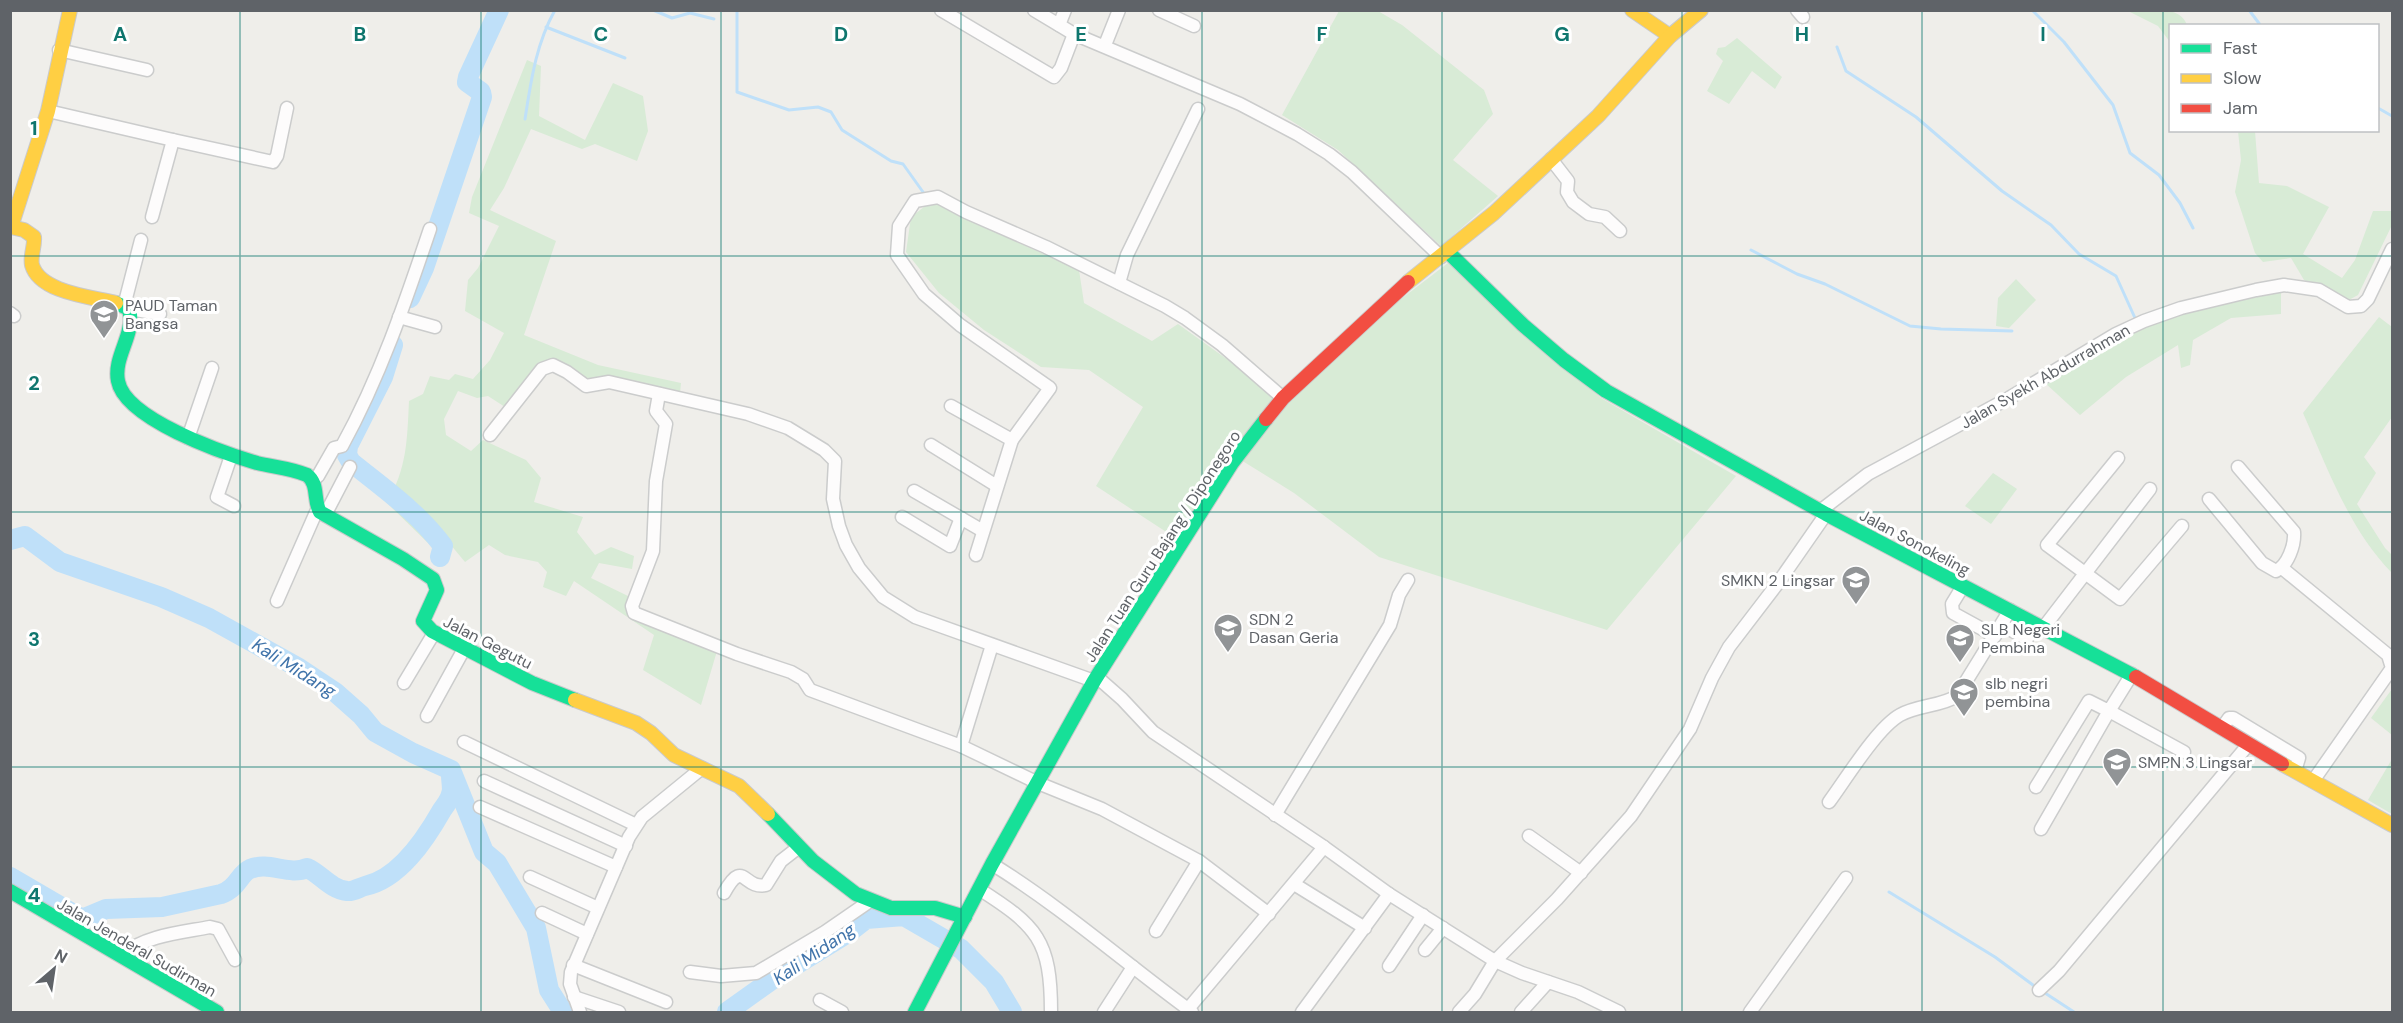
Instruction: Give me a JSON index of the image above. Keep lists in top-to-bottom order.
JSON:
{
  "streets": {
    "main road": [
      "Jalan Sonokeling",
      "Jalan Tuan Guru Bajang / Diponegoro",
      "Jalan Gegutu",
      "Jalan Jenderal Sudirman"
    ],
    "street": ["Jalan Syekh Abdurrahman"]
  },
  "crossings": [
    ["Jalan Syekh Abdurrahman", "Jalan Sonokeling"],
    ["Jalan Sonokeling", "Jalan Tuan Guru Bajang / Diponegoro"],
    ["Jalan Tuan Guru Bajang / Diponegoro", "Jalan Gegutu"]
  ],
  "water": ["Kali Midang"],
  "places": {
    "school or university": [
      "PAUD Taman Bangsa",
      "SMKN 2 Lingsar",
      "SDN 2 Dasan Geria",
      "SLB Negeri Pembina",
      "slb negri pembina",
      "SMPN 3 Lingsar"
    ]
  },
  "legend": ["Fast", "Slow", "Jam"],
  "north": "top right",
  "grid": {
    "columns": [
      "A",
      "B",
      "C",
      "D",
      "E",
      "F",
      "G",
      "H",
      "I"
    ],
    "rows": [
      "1",
      "2",
      "3",
      "4"
    ]
  }
}
